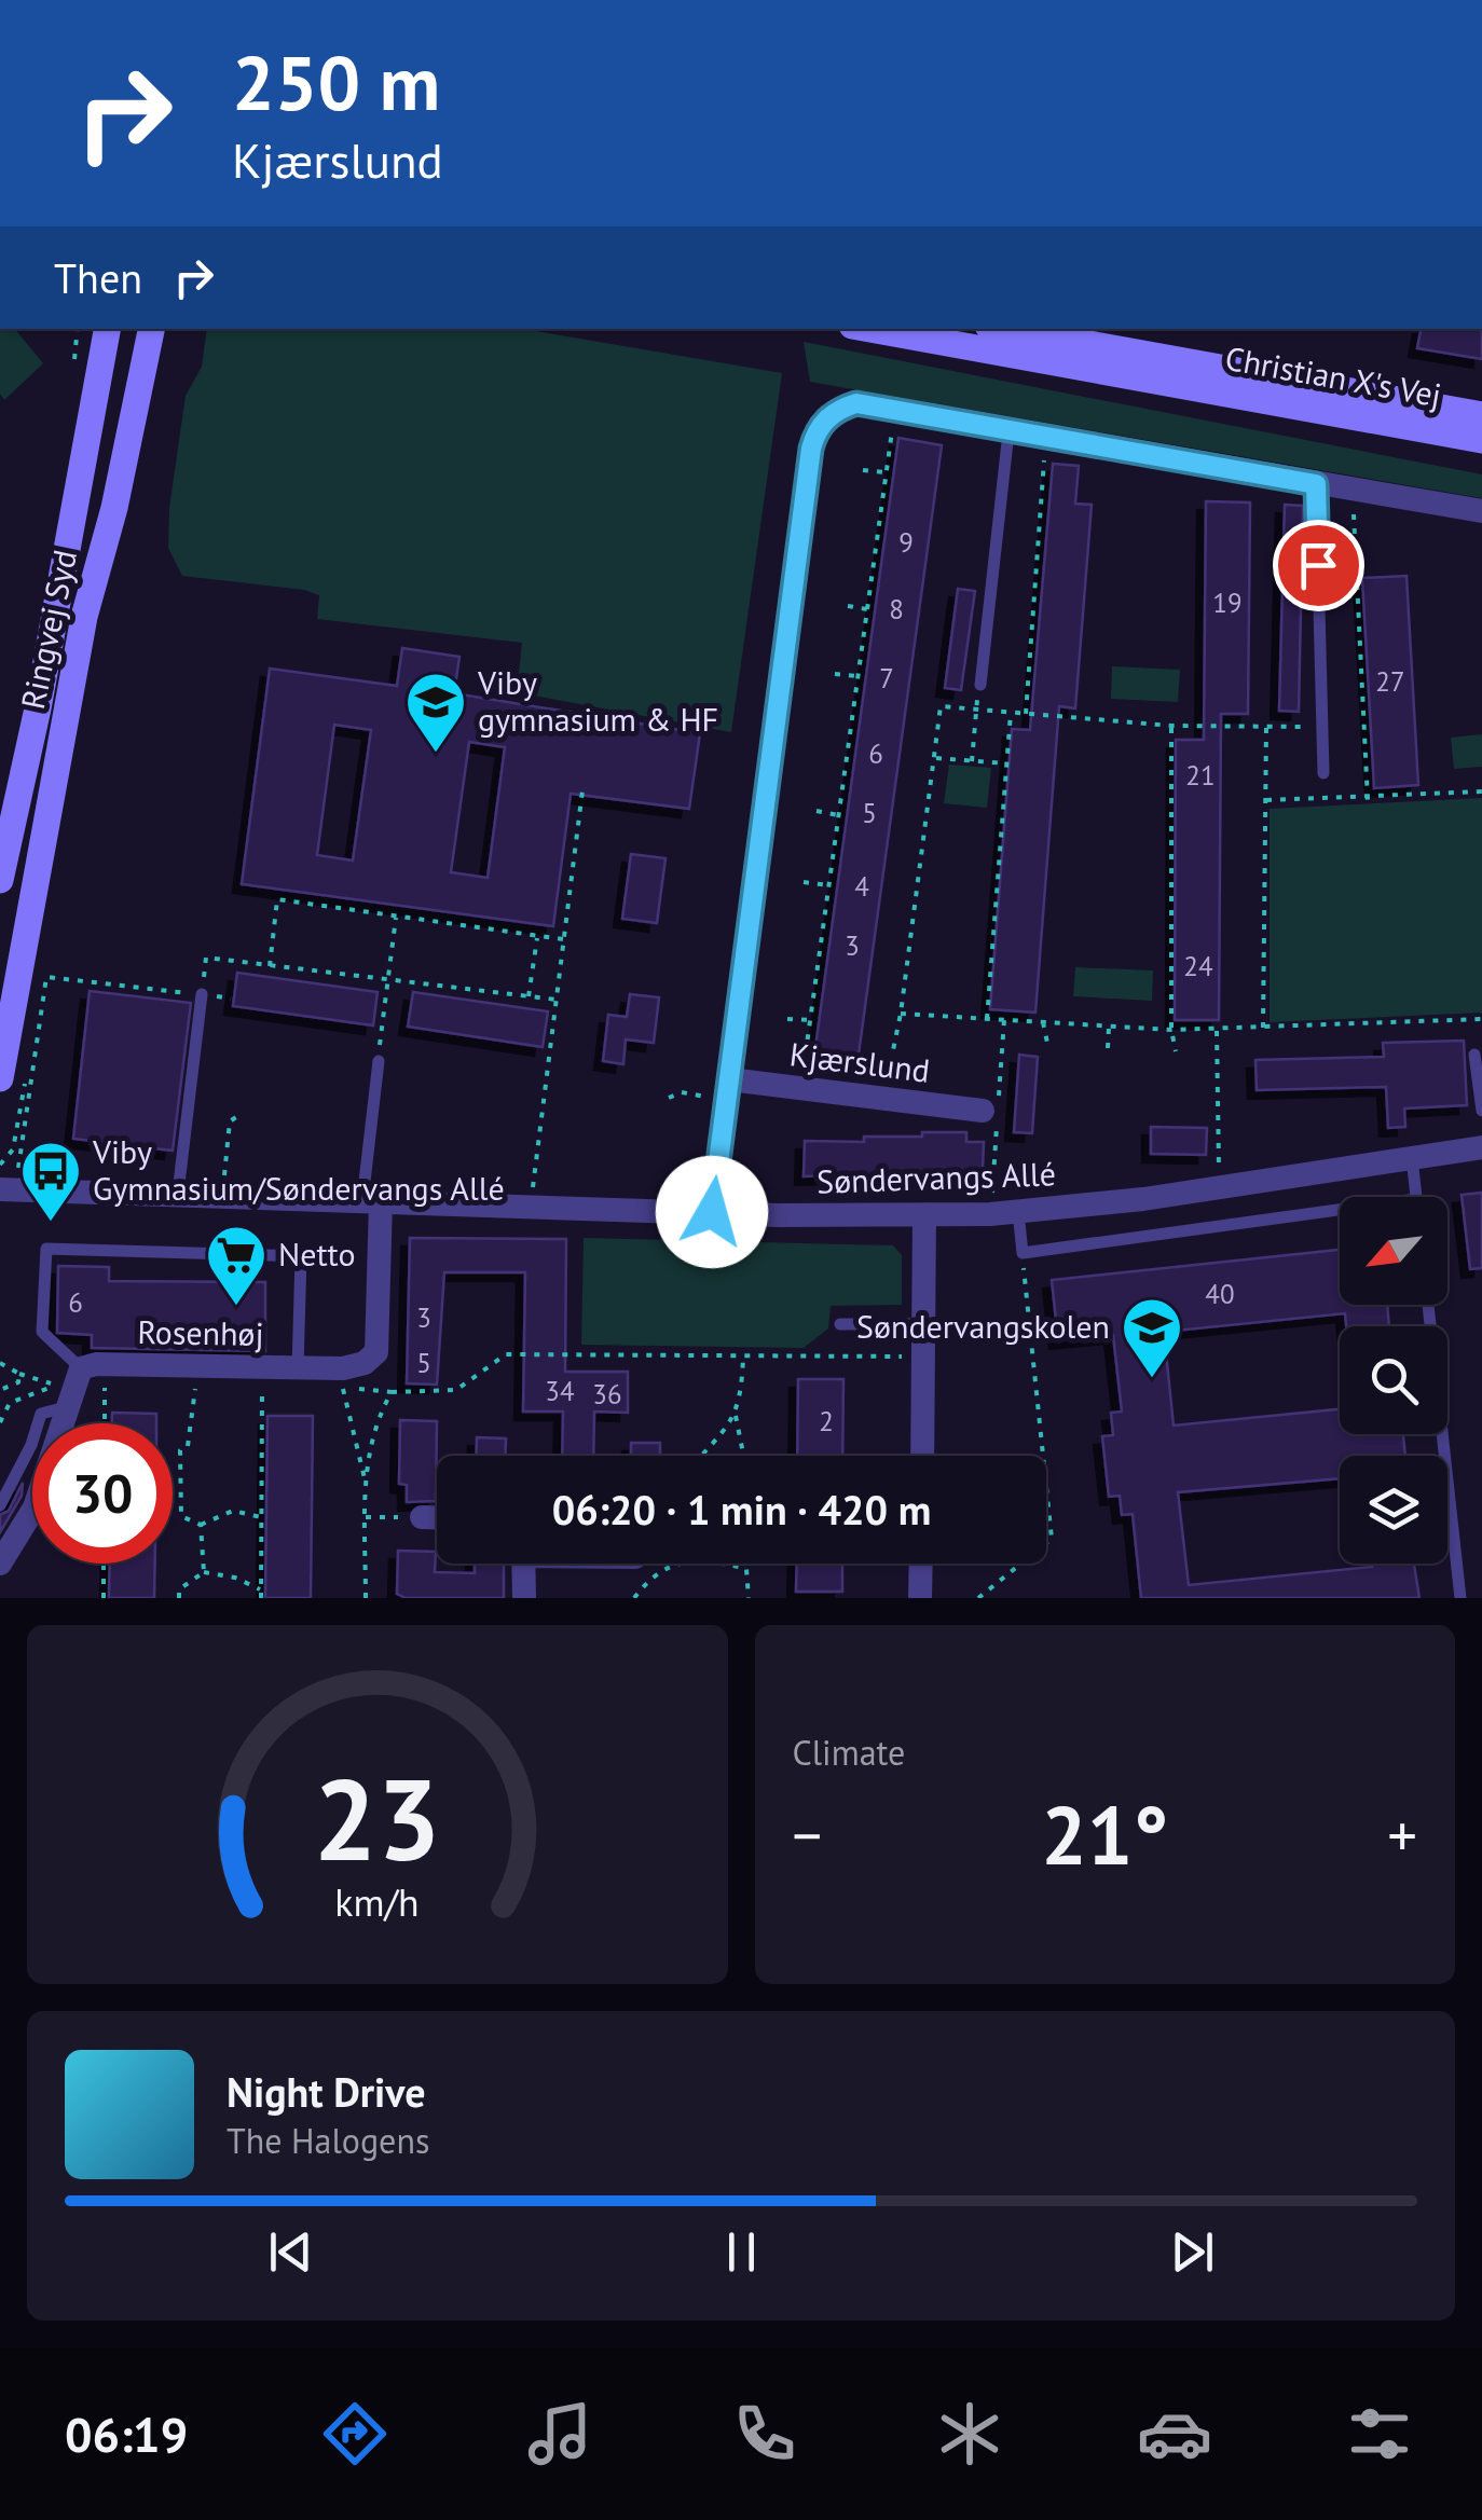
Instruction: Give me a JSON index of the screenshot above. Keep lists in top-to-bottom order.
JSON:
{
  "streets": {
    "main road": ["Christian X's Vej", "Ringvej Syd"],
    "street": ["Kjærslund", "Søndervangs Allé", "Rosenhøj"]
  },
  "crossings": [
    ["Søndervangs Allé", "Rosenhøj"]
  ],
  "places": {
    "school or university": ["Viby gymnasium & HF", "Søndervangskolen"],
    "bus stop": ["Viby Gymnasium/Søndervangs Allé"],
    "supermarket": ["Netto"]
  },
  "house_numbers": [
    "9",
    "19",
    "8",
    "7",
    "27",
    "6",
    "21",
    "5",
    "4",
    "3",
    "24",
    "40",
    "6",
    "3",
    "5",
    "34",
    "36",
    "2"
  ],
  "north": "bottom left",
  "page": {
    "turn": ["250 m", "Kjærslund"],
    "then": "Then",
    "limit": "30",
    "trip": "06:20 · 1 min · 420 m",
    "tile": "Climate",
    "heat": ["−", "21°", "+"],
    "song": ["Night Drive", "The Halogens"],
    "tabs": "06:19",
    "gauge": ["23", "km/h"]
  }
}
